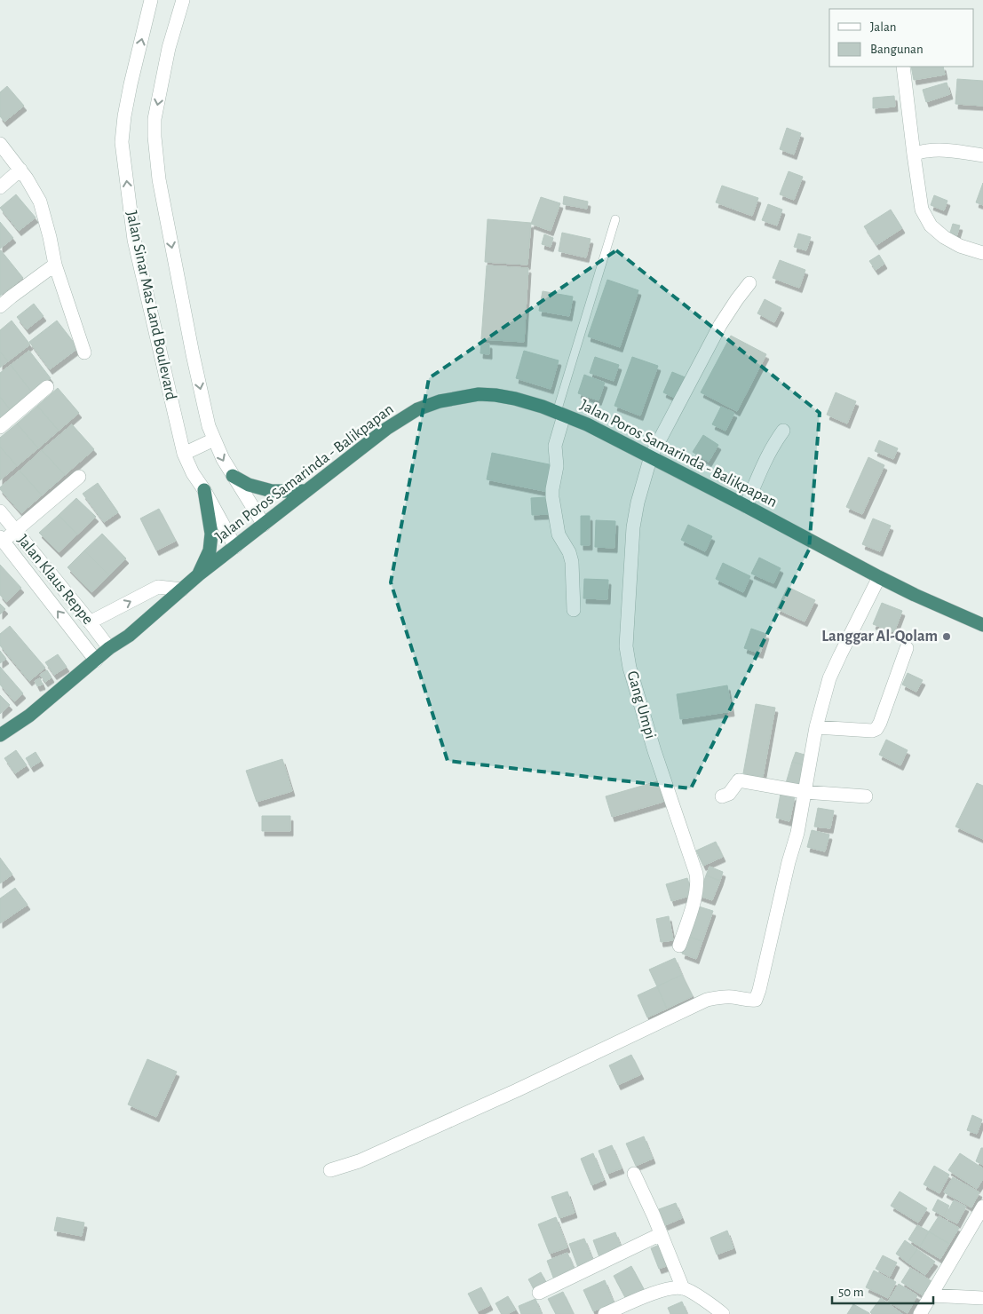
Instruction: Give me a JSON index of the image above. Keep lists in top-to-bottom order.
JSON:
{
  "streets": {
    "highway": ["Jalan Poros Samarinda - Balikpapan"],
    "street": ["Jalan Sinar Mas Land Boulevard", "Jalan Klaus Reppe", "Gang Umpi"]
  },
  "crossings": [
    ["Jalan Sinar Mas Land Boulevard", "Jalan Poros Samarinda - Balikpapan"],
    ["Jalan Poros Samarinda - Balikpapan", "Jalan Klaus Reppe"],
    ["Jalan Poros Samarinda - Balikpapan", "Gang Umpi"]
  ],
  "places": ["Langgar Al-Qolam"],
  "legend": ["Jalan", "Bangunan"],
  "scale_bar": "50 m"
}
